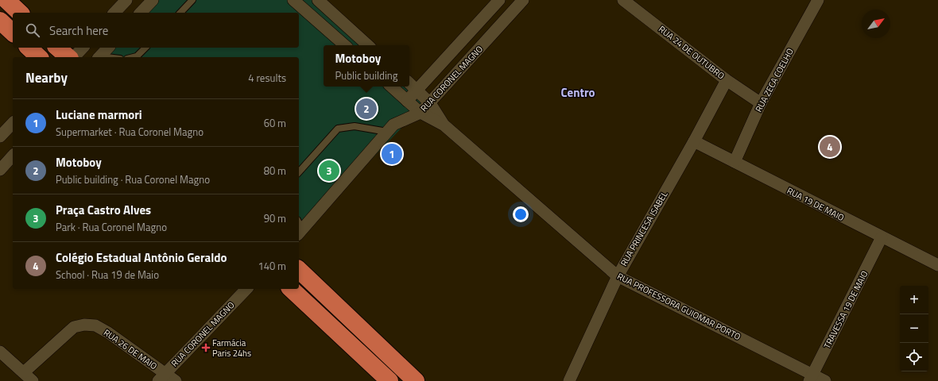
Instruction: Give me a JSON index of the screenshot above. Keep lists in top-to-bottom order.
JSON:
{
  "streets": {
    "street": [
      "RUA 24 DE OUTUBRO",
      "RUA CORONEL MAGNO",
      "RUA ZECA COELHO",
      "RUA 19 DE MAIO",
      "RUA PRINCESA ISABEL",
      "RUA PROFESSORA GUIOMAR PORTO",
      "TRAVESSA 19 DE MAIO",
      "RUA 26 DE MAIO"
    ]
  },
  "crossings": [
    ["RUA 24 DE OUTUBRO", "RUA ZECA COELHO"],
    ["RUA 24 DE OUTUBRO", "RUA PRINCESA ISABEL"],
    ["RUA CORONEL MAGNO", "RUA PROFESSORA GUIOMAR PORTO"],
    ["RUA CORONEL MAGNO", "RUA 26 DE MAIO"],
    ["RUA ZECA COELHO", "RUA 19 DE MAIO"],
    ["RUA 19 DE MAIO", "RUA PRINCESA ISABEL"],
    ["RUA 19 DE MAIO", "TRAVESSA 19 DE MAIO"],
    ["RUA PRINCESA ISABEL", "RUA PROFESSORA GUIOMAR PORTO"],
    ["RUA PROFESSORA GUIOMAR PORTO", "TRAVESSA 19 DE MAIO"]
  ],
  "districts": ["Centro"],
  "places": {
    "health": ["Farmácia Paris 24hs"]
  },
  "north": "top right",
  "page": {
    "search": "Search here",
    "popup": ["Motoboy", "Public building"],
    "heading": ["Nearby", "4 results"],
    "pins": [
      "2",
      "4",
      "1",
      "3"
    ],
    "list": [
      {
        "mark": "1",
        "name": "Luciane marmori",
        "note": "Supermarket · Rua Coronel Magno",
        "value": "60 m"
      },
      {
        "mark": "2",
        "name": "Motoboy",
        "note": "Public building · Rua Coronel Magno",
        "value": "80 m"
      },
      {
        "mark": "3",
        "name": "Praça Castro Alves",
        "note": "Park · Rua Coronel Magno",
        "value": "90 m"
      },
      {
        "mark": "4",
        "name": "Colégio Estadual Antônio Geraldo",
        "note": "School · Rua 19 de Maio",
        "value": "140 m"
      }
    ],
    "map_buttons": ["+", "−"]
  }
}
